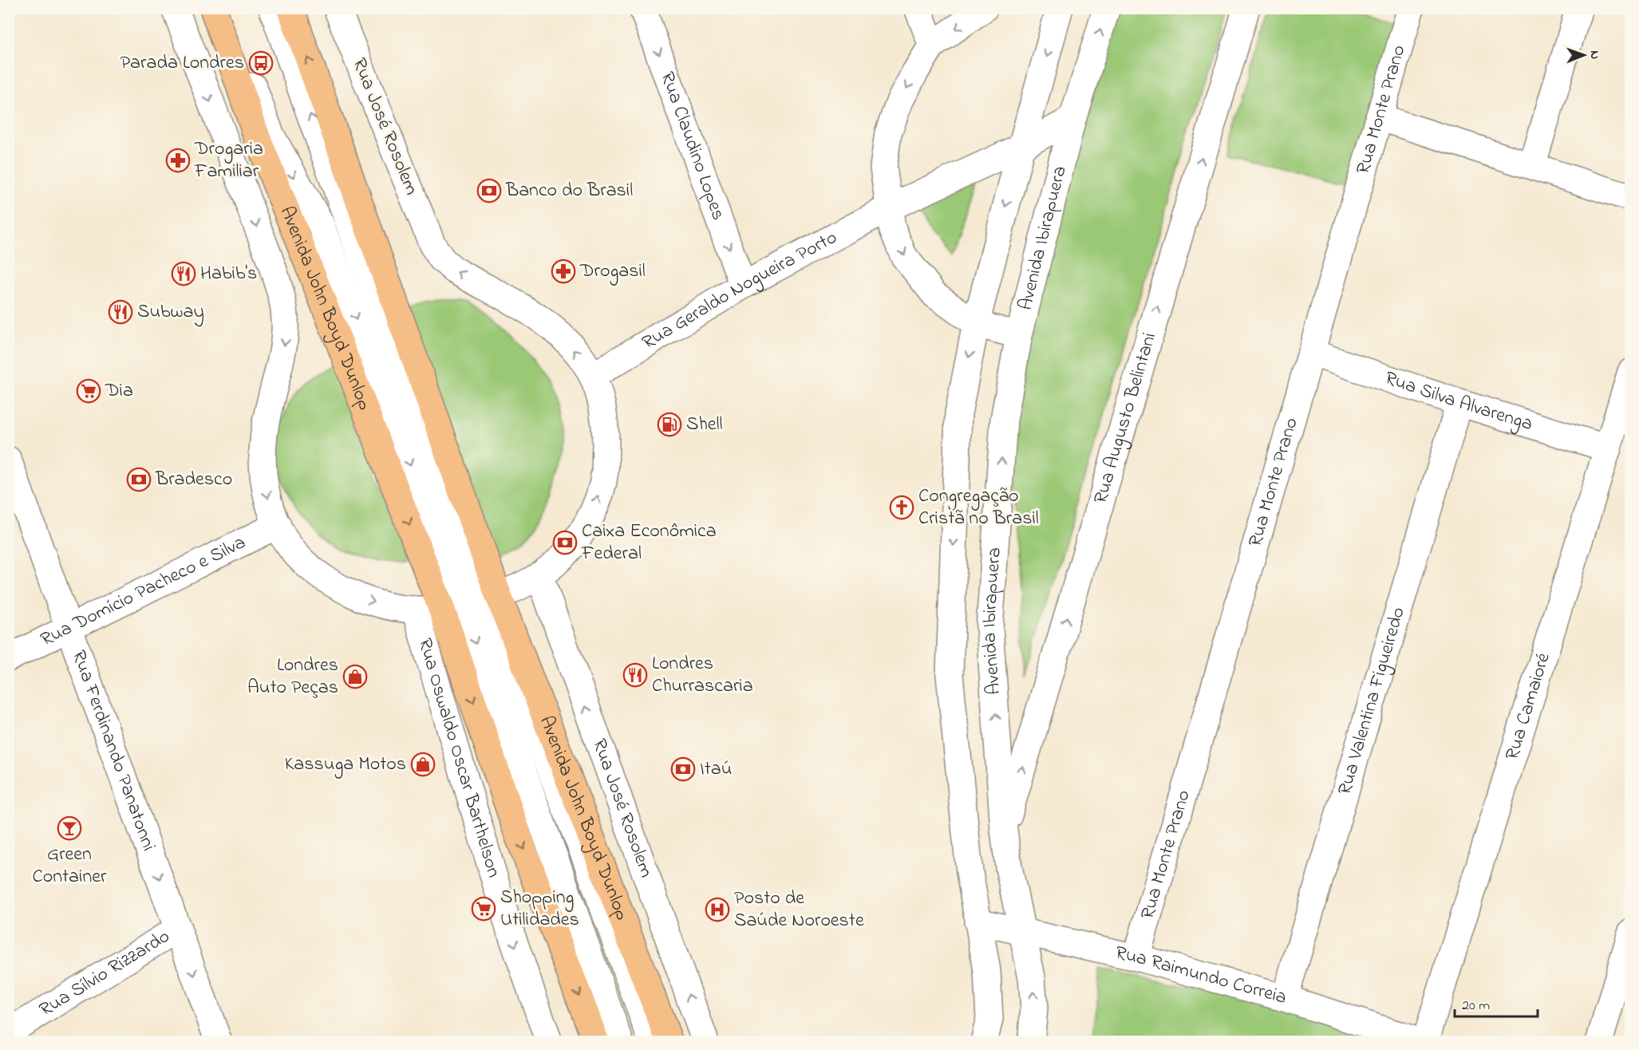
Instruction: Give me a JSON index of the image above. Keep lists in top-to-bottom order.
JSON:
{
  "streets": {
    "main road": ["Avenida John Boyd Dunlop"],
    "street": [
      "Rua Monte Prano",
      "Rua José Rosolem",
      "Rua Claudino Lopes",
      "Avenida Ibirapuera",
      "Rua Geraldo Nogueira Porto",
      "Rua Silva Alvarenga",
      "Rua Augusto Belintani",
      "Rua Domício Pacheco e Silva",
      "Rua Valentina Figueiredo",
      "Rua Camaioré",
      "Rua Ferdinando Panatonni",
      "Rua Oswaldo Oscar Barthelson",
      "Rua Sílvio Rizzardo",
      "Rua Raimundo Correia"
    ]
  },
  "crossings": [
    ["Rua Monte Prano", "Rua Silva Alvarenga"],
    ["Rua Monte Prano", "Rua Raimundo Correia"],
    ["Rua José Rosolem", "Avenida John Boyd Dunlop"],
    ["Rua Claudino Lopes", "Rua Geraldo Nogueira Porto"],
    ["Avenida Ibirapuera", "Rua Geraldo Nogueira Porto"],
    ["Avenida Ibirapuera", "Rua Augusto Belintani"],
    ["Avenida Ibirapuera", "Rua Raimundo Correia"],
    ["Rua Geraldo Nogueira Porto", "Avenida John Boyd Dunlop"],
    ["Avenida John Boyd Dunlop", "Rua Domício Pacheco e Silva"],
    ["Avenida John Boyd Dunlop", "Rua Oswaldo Oscar Barthelson"],
    ["Rua Silva Alvarenga", "Rua Valentina Figueiredo"],
    ["Rua Silva Alvarenga", "Rua Camaioré"],
    ["Rua Domício Pacheco e Silva", "Rua Ferdinando Panatonni"],
    ["Rua Valentina Figueiredo", "Rua Raimundo Correia"],
    ["Rua Ferdinando Panatonni", "Rua Sílvio Rizzardo"]
  ],
  "one_way": ["Rua Claudino Lopes", "Rua Ferdinando Panatonni"],
  "places": {
    "bus stop": ["Parada Londres"],
    "pharmacy": ["Drogaria Familiar", "Drogasil"],
    "bank": [
      "Banco do Brasil",
      "Bradesco",
      "Caixa Econômica Federal",
      "Itaú"
    ],
    "restaurant": ["Habib's", "Subway", "Londres Churrascaria"],
    "supermarket": ["Dia", "Shopping Utilidades"],
    "fuel station": ["Shell"],
    "church": ["Congregação Cristã no Brasil"],
    "shop": ["Londres Auto Peças", "Kassuga Motos"],
    "bar": ["Green Container"],
    "hospital": ["Posto de Saúde Noroeste"]
  },
  "scale_bar": "20 m",
  "north": "right"
}
